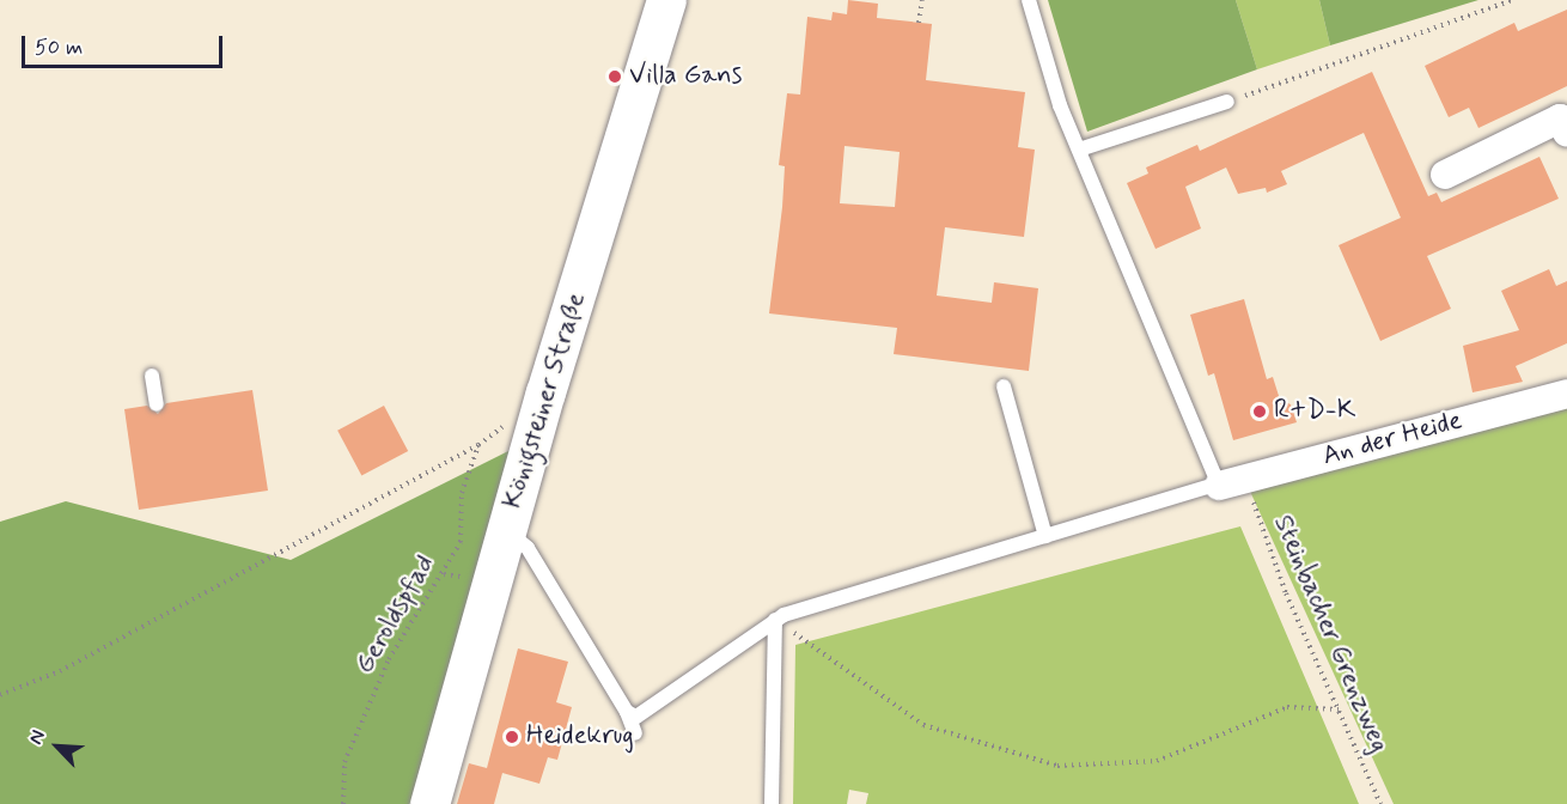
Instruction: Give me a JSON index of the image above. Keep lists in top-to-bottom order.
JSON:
{
  "streets": {
    "main road": ["Königsteiner Straße"],
    "street": ["An der Heide"],
    "path": ["Geroldspfad", "Steinbacher Grenzweg"]
  },
  "crossings": [
    ["An der Heide", "Steinbacher Grenzweg"]
  ],
  "places": ["Villa Gans", "R+D-K", "Heidekrug"],
  "scale_bar": "50 m",
  "north": "top left"
}
